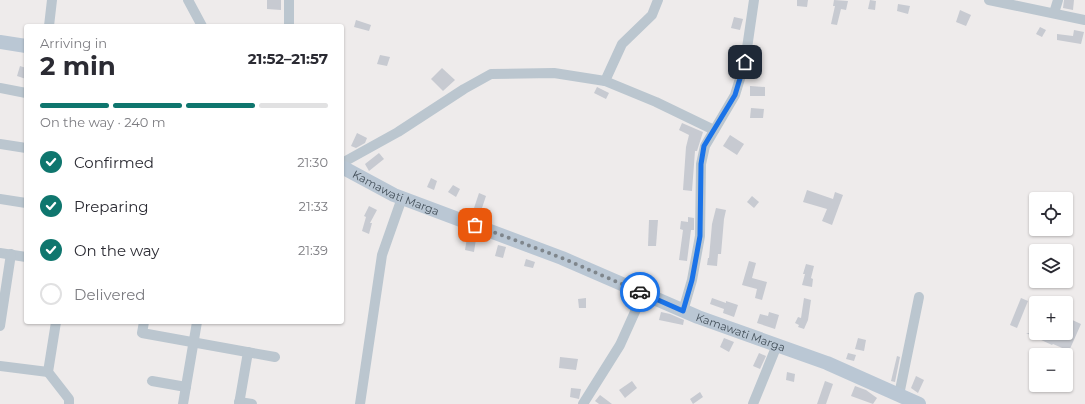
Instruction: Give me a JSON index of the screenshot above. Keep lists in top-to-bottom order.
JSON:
{
  "streets": {
    "main road": ["Kamawati Marga"]
  },
  "page": {
    "heading": ["2 min", "Arriving in", "21:52–21:57"],
    "bar": "On the way · 240 m",
    "list": [
      ["Confirmed", "21:30"],
      ["Preparing", "21:33"],
      ["On the way", "21:39"],
      "Delivered"
    ],
    "map_buttons": ["+", "−"]
  }
}
